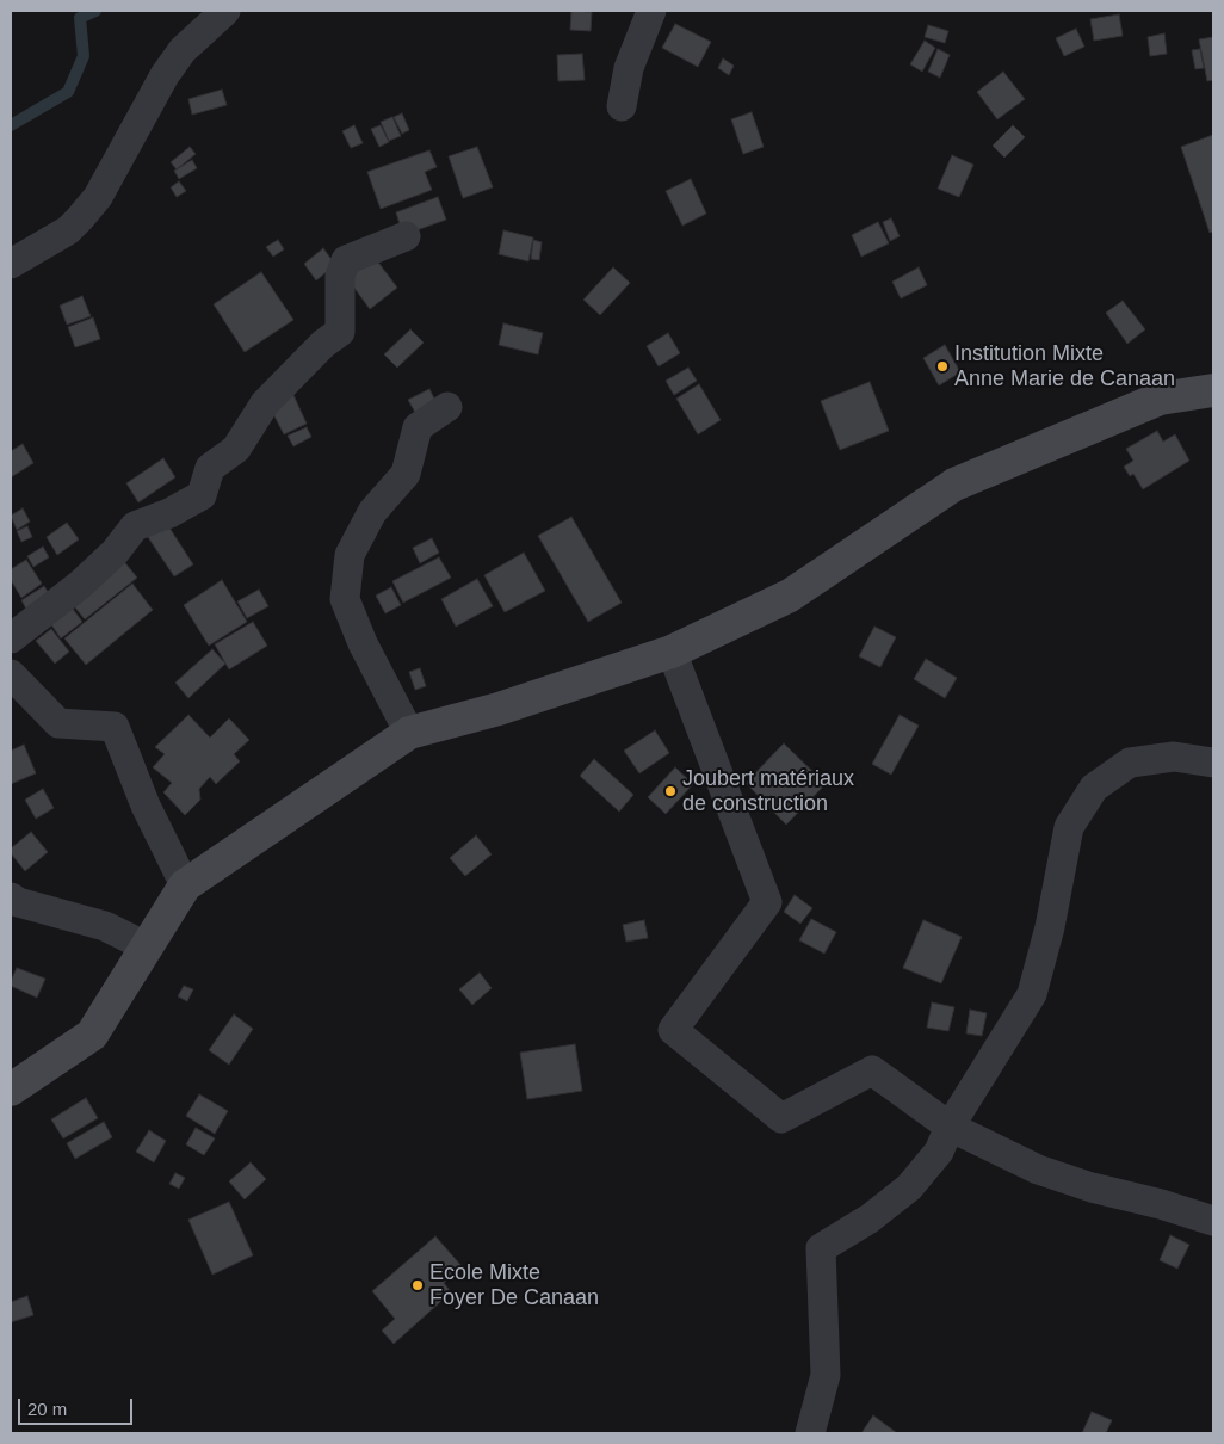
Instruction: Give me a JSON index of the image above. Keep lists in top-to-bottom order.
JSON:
{
  "places": ["Institution Mixte Anne Marie de Canaan", "Joubert matériaux de construction", "Ecole Mixte Foyer De Canaan"],
  "scale_bar": "20 m"
}
